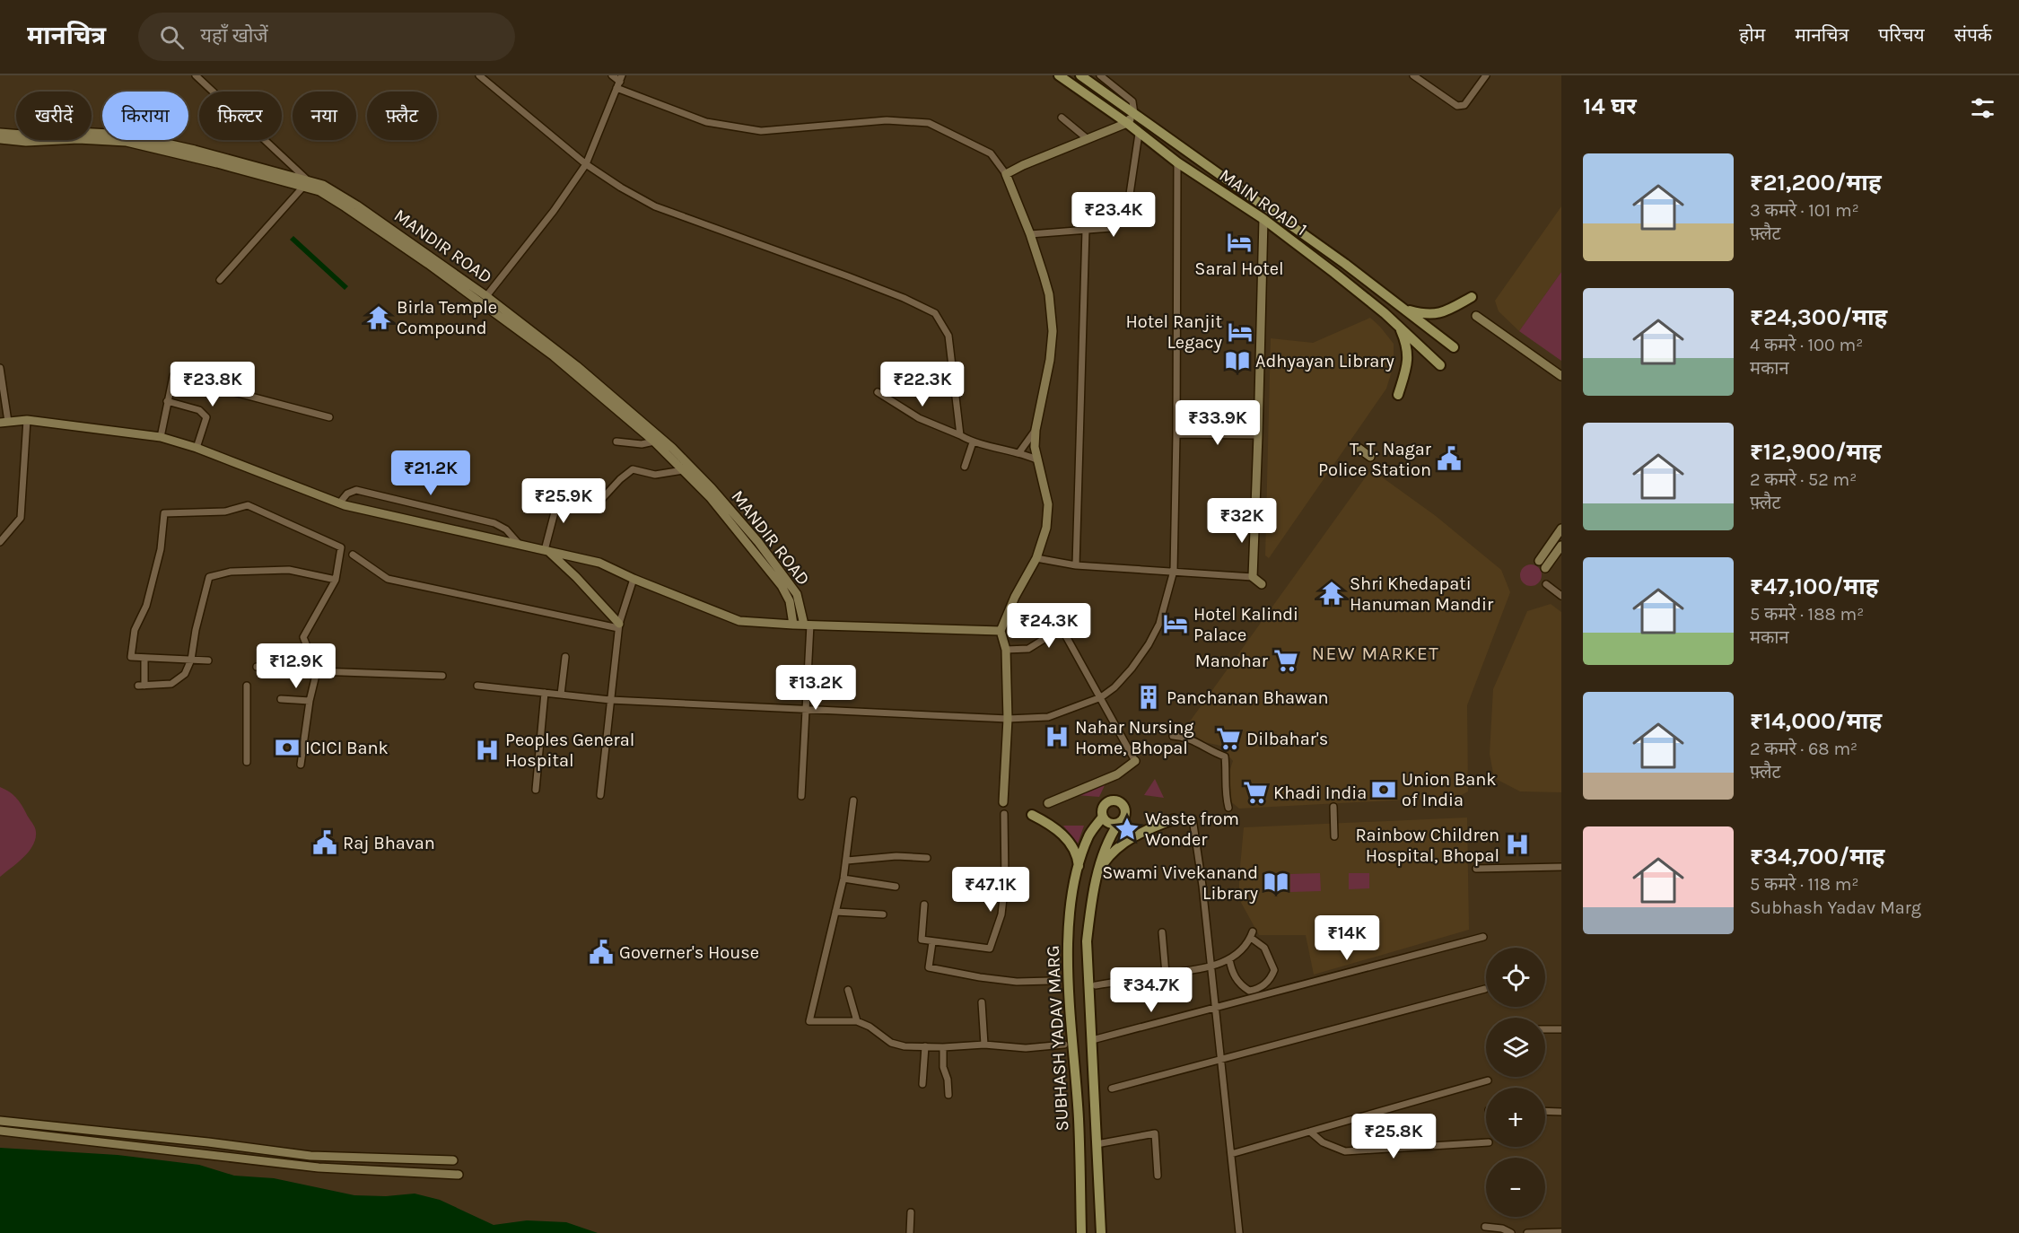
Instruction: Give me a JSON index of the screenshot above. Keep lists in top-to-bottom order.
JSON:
{
  "streets": {
    "main road": ["MAIN ROAD 1", "SUBHASH YADAV MARG"],
    "street": ["MANDIR ROAD"]
  },
  "districts": ["NEW MARKET"],
  "places": {
    "hotel": ["Saral Hotel", "Hotel Ranjit Legacy", "Hotel Kalindi Palace"],
    "temple": ["Birla Temple Compound", "Shri Khedapati Hanuman Mandir"],
    "library": ["Adhyayan Library", "Swami Vivekanand Library"],
    "public building": ["T. T. Nagar Police Station", "Raj Bhavan", "Governer's House"],
    "supermarket": ["Manohar", "Dilbahar's", "Khadi India"],
    "building": ["Panchanan Bhawan"],
    "hospital": ["Nahar Nursing Home, Bhopal", "Peoples General Hospital", "Rainbow Children Hospital, Bhopal"],
    "bank": ["ICICI Bank", "Union Bank of India"],
    "place": ["Waste from Wonder"]
  },
  "page": {
    "header": "मानचित्र",
    "search": "यहाँ खोजें",
    "nav": [
      "होम",
      "मानचित्र",
      "परिचय",
      "संपर्क"
    ],
    "heading": "14 घर",
    "chip": [
      "खरीदें",
      "किराया",
      "फ़िल्टर",
      "नया",
      "फ़्लैट"
    ],
    "list": [
      {
        "name": "₹21,200/माह",
        "note": "3 कमरे · 101 m² · फ़्लैट"
      },
      {
        "name": "₹24,300/माह",
        "note": "4 कमरे · 100 m² · मकान"
      },
      {
        "name": "₹12,900/माह",
        "note": "2 कमरे · 52 m² · फ़्लैट"
      },
      {
        "name": "₹47,100/माह",
        "note": "5 कमरे · 188 m² · मकान"
      },
      {
        "name": "₹14,000/माह",
        "note": "2 कमरे · 68 m² · फ़्लैट"
      },
      {
        "name": "₹34,700/माह",
        "note": "5 कमरे · 118 m² · Subhash Yadav Marg"
      }
    ],
    "price": [
      "₹23.4K",
      "₹23.8K",
      "₹22.3K",
      "₹33.9K",
      "₹21.2K",
      "₹25.9K",
      "₹32K",
      "₹24.3K",
      "₹12.9K",
      "₹13.2K",
      "₹47.1K",
      "₹14K",
      "₹34.7K",
      "₹25.8K"
    ],
    "map_buttons": ["+", "−"]
  }
}
